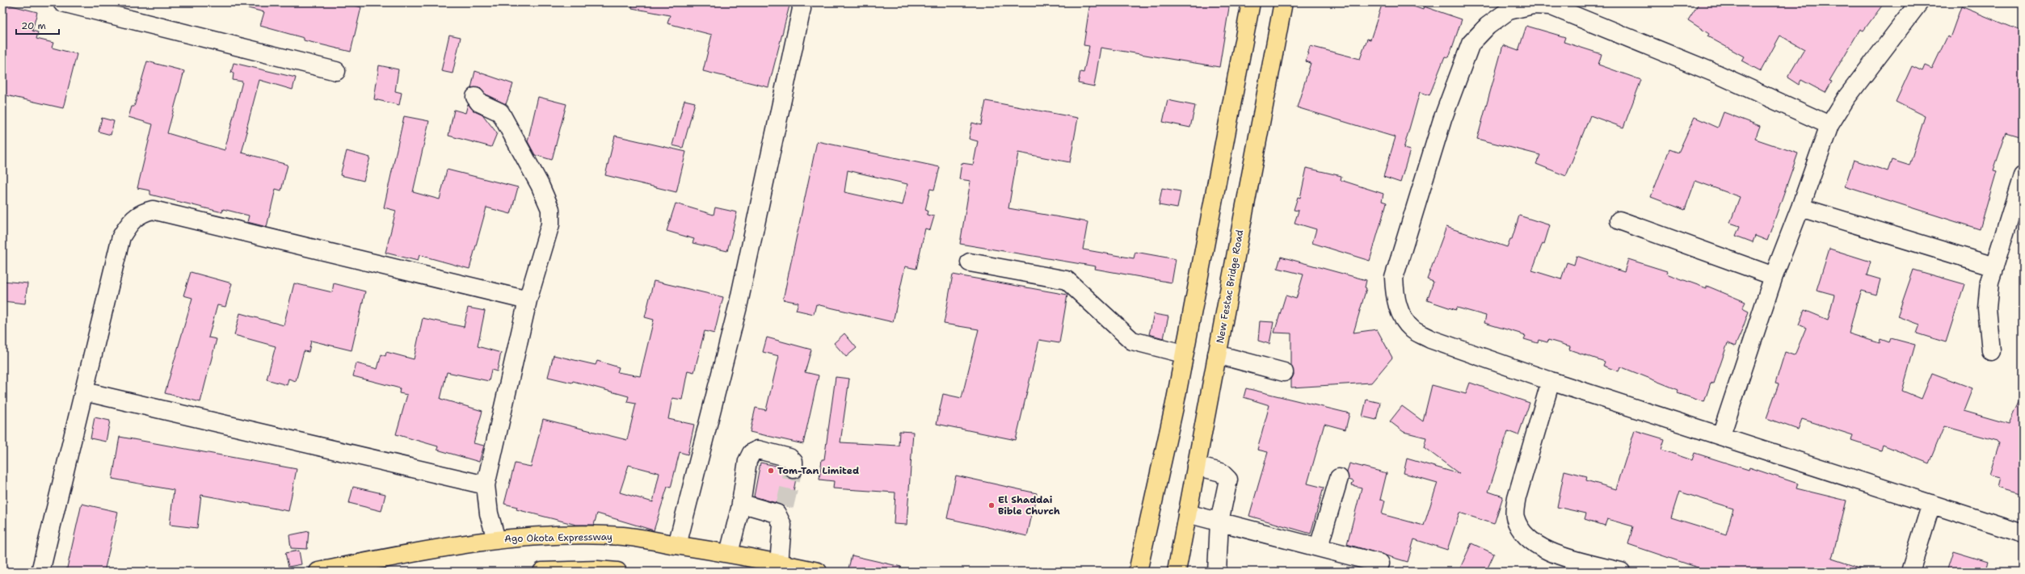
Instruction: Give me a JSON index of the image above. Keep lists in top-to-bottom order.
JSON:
{
  "streets": {
    "main road": ["New Festac Bridge Road", "Ago Okota Expressway"]
  },
  "places": ["Tom-Tan Limited", "El Shaddai Bible Church"],
  "scale_bar": "20 m"
}
